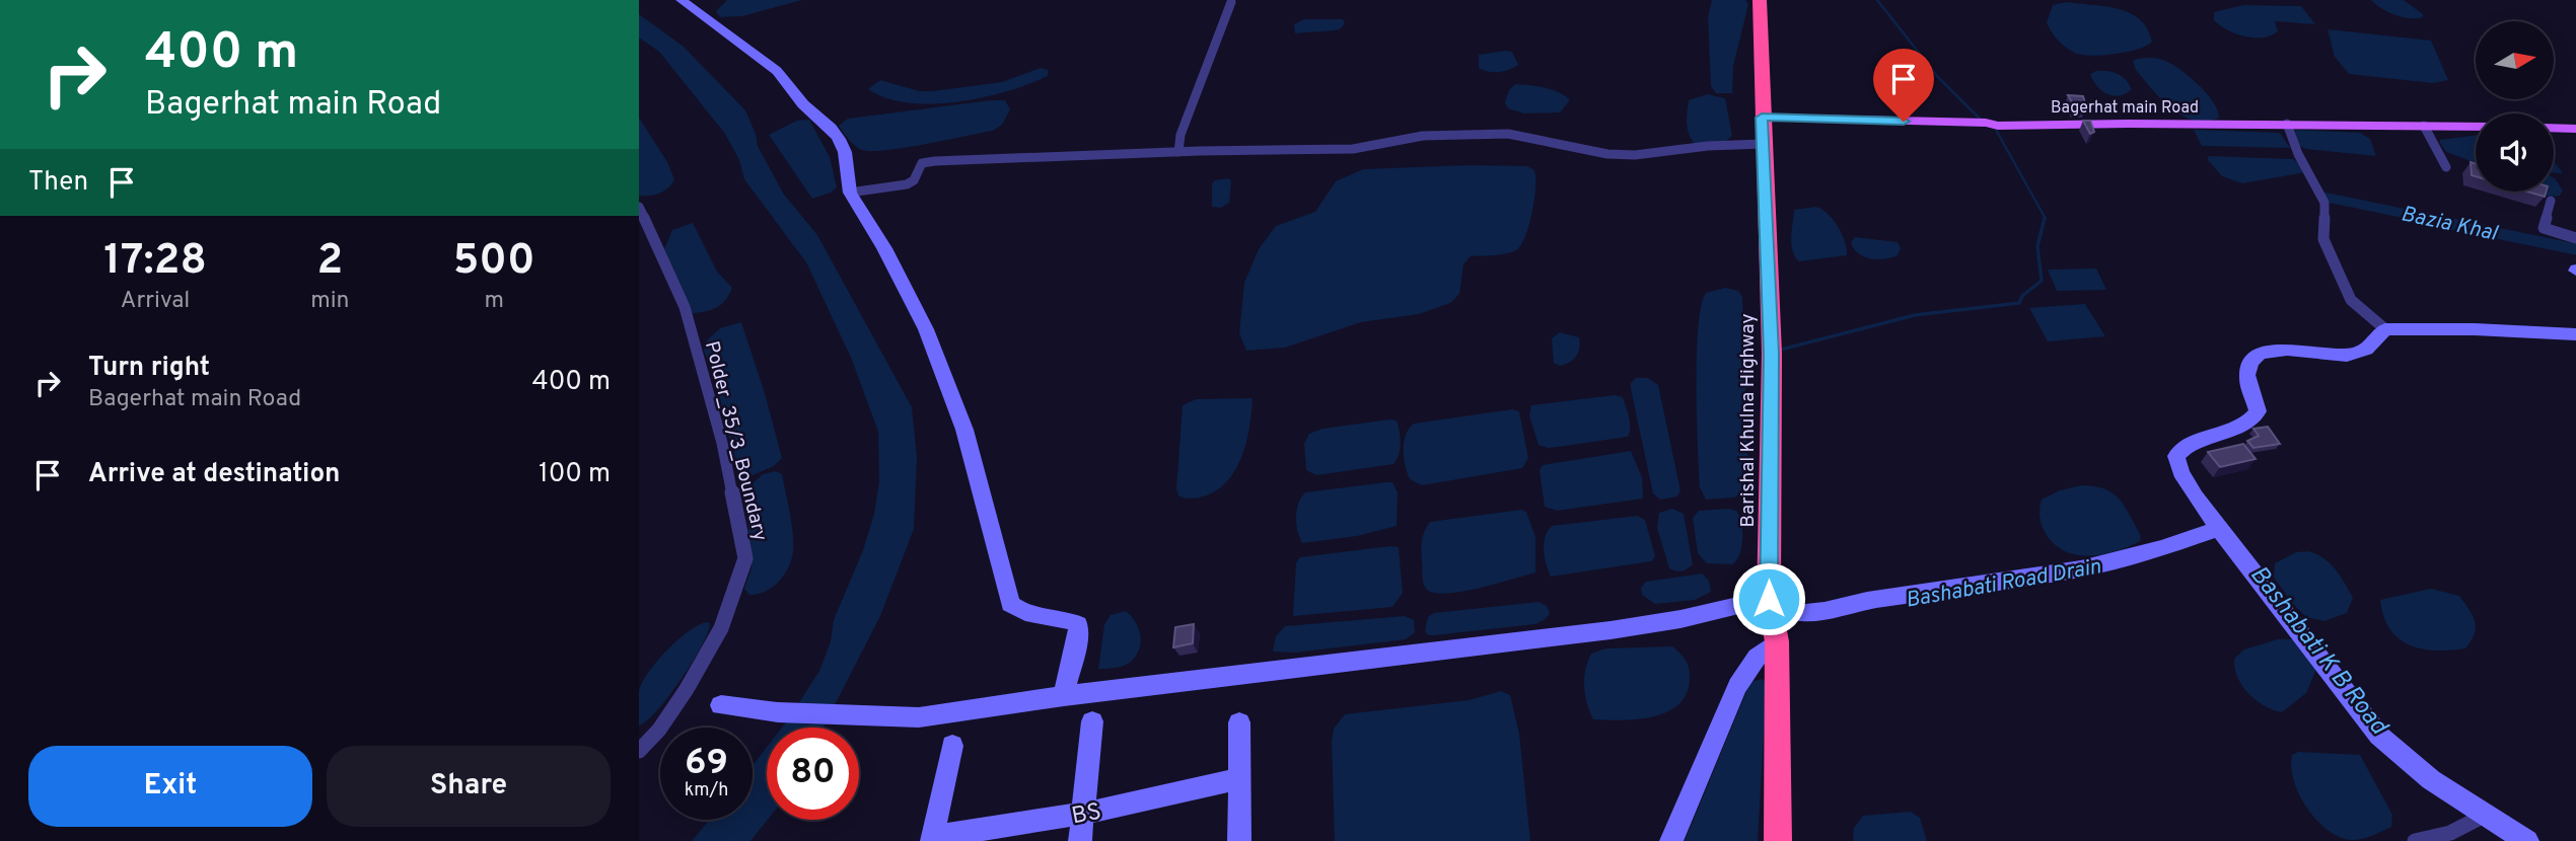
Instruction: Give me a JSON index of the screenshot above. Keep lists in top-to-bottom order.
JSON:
{
  "streets": {
    "highway": ["Barishal Khulna Highway"],
    "main road": ["Bagerhat main Road"],
    "street": ["Polder_35/3_Boundary", "BS"]
  },
  "crossings": [
    ["Bagerhat main Road", "Barishal Khulna Highway"]
  ],
  "water": ["Bazia Khal", "Bashabati Road Drain", "Bashabati K B Road"],
  "north": "right",
  "page": {
    "turn": ["400 m", "Bagerhat main Road"],
    "then": "Then",
    "eta": [
      "17:28",
      "Arrival",
      "2",
      "min",
      "500",
      "m"
    ],
    "list": [
      {
        "name": "Turn right",
        "note": "Bagerhat main Road",
        "value": "400 m"
      },
      {
        "name": "Arrive at destination",
        "value": "100 m"
      }
    ],
    "speed": "69 km/h",
    "limit": "80",
    "buttons": ["Exit", "Share"]
  }
}
